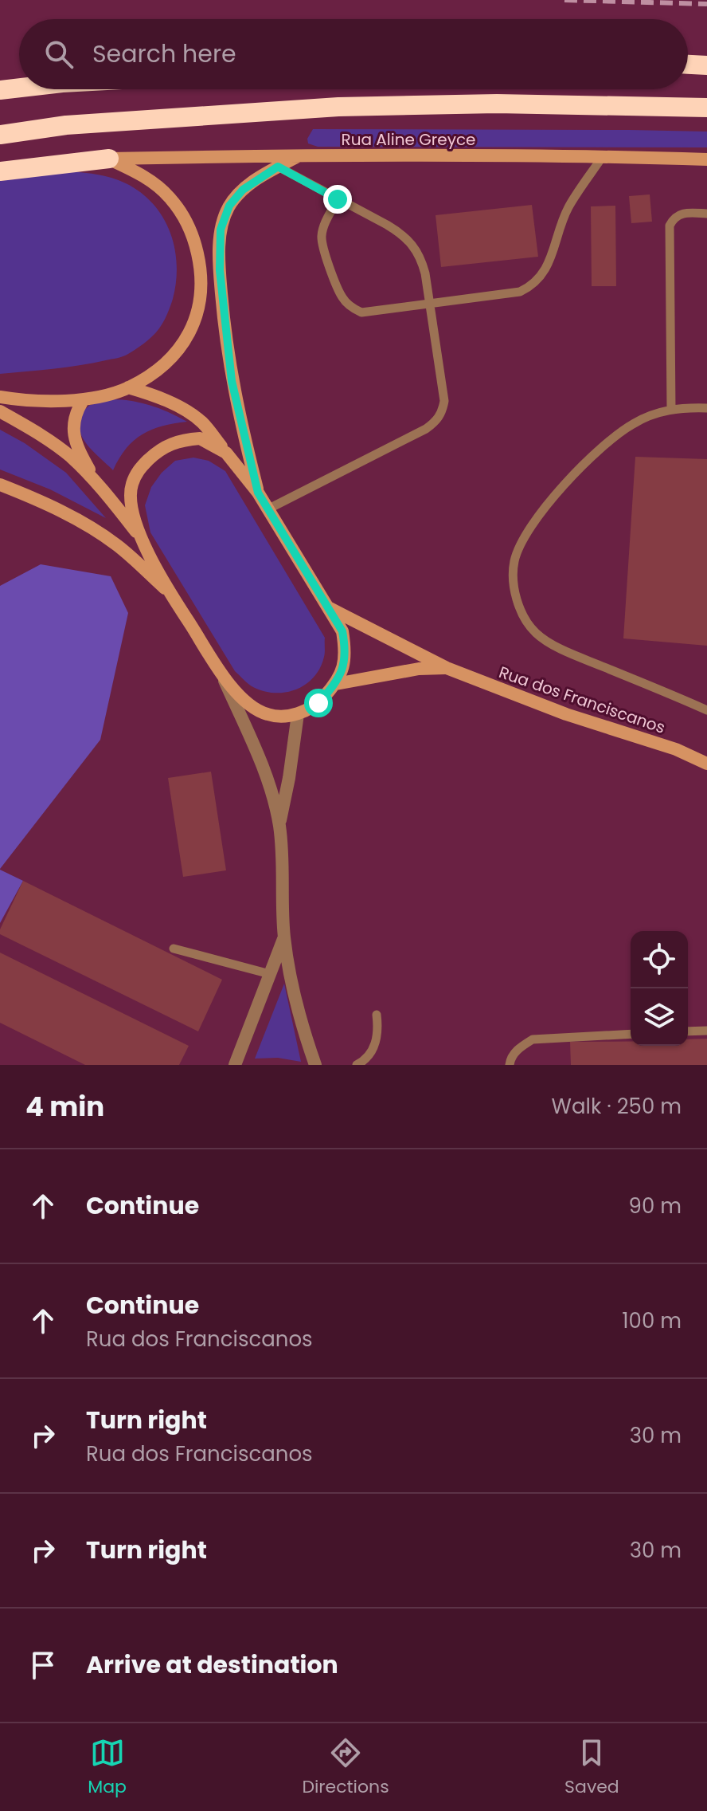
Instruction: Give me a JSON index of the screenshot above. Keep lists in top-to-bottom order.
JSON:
{
  "streets": {
    "main road": ["Rua Aline Greyce", "Rua dos Franciscanos"]
  },
  "page": {
    "search": "Search here",
    "heading": ["4 min", "Walk · 250 m"],
    "list": [
      ["Continue", "90 m"],
      ["Continue", "Rua dos Franciscanos", "100 m"],
      ["Turn right", "Rua dos Franciscanos", "30 m"],
      ["Turn right", "30 m"],
      "Arrive at destination"
    ],
    "nav": ["Map", "Directions", "Saved"]
  }
}
